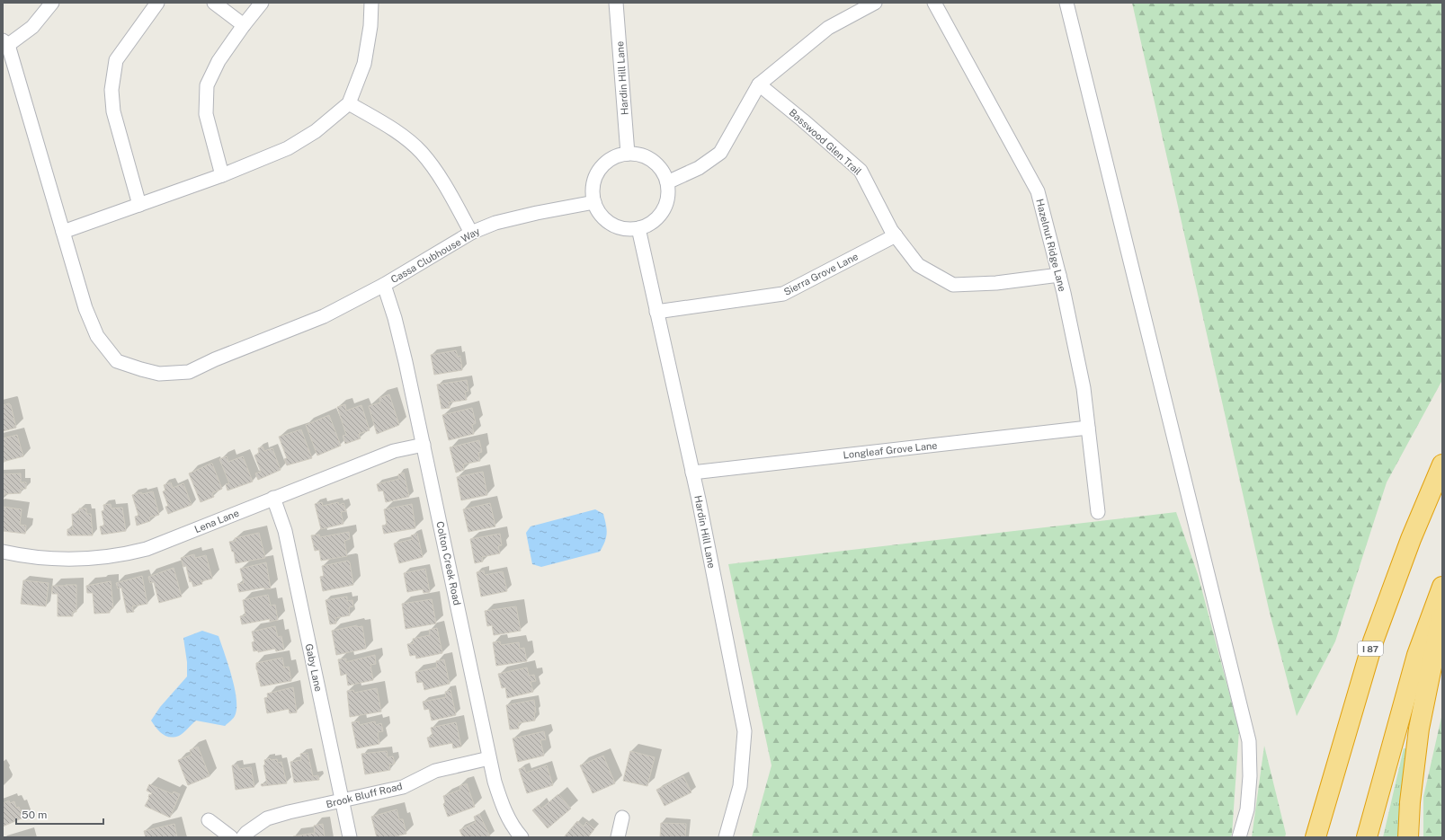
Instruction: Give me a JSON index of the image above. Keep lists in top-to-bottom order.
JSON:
{
  "streets": {
    "highway": ["I 87"],
    "street": [
      "Hardin Hill Lane",
      "Basswood Glen Trail",
      "Hazelnut Ridge Lane",
      "Cassa Clubhouse Way",
      "Sierra Grove Lane",
      "Longleaf Grove Lane",
      "Lena Lane",
      "Colton Creek Road",
      "Gaby Lane",
      "Brook Bluff Road"
    ]
  },
  "crossings": [
    ["Hardin Hill Lane", "Cassa Clubhouse Way"],
    ["Hardin Hill Lane", "Sierra Grove Lane"],
    ["Hardin Hill Lane", "Longleaf Grove Lane"],
    ["Basswood Glen Trail", "Hazelnut Ridge Lane"],
    ["Basswood Glen Trail", "Sierra Grove Lane"],
    ["Hazelnut Ridge Lane", "Longleaf Grove Lane"],
    ["Cassa Clubhouse Way", "Colton Creek Road"],
    ["Lena Lane", "Colton Creek Road"],
    ["Lena Lane", "Gaby Lane"],
    ["Colton Creek Road", "Brook Bluff Road"],
    ["Gaby Lane", "Brook Bluff Road"]
  ],
  "scale_bar": "50 m"
}
